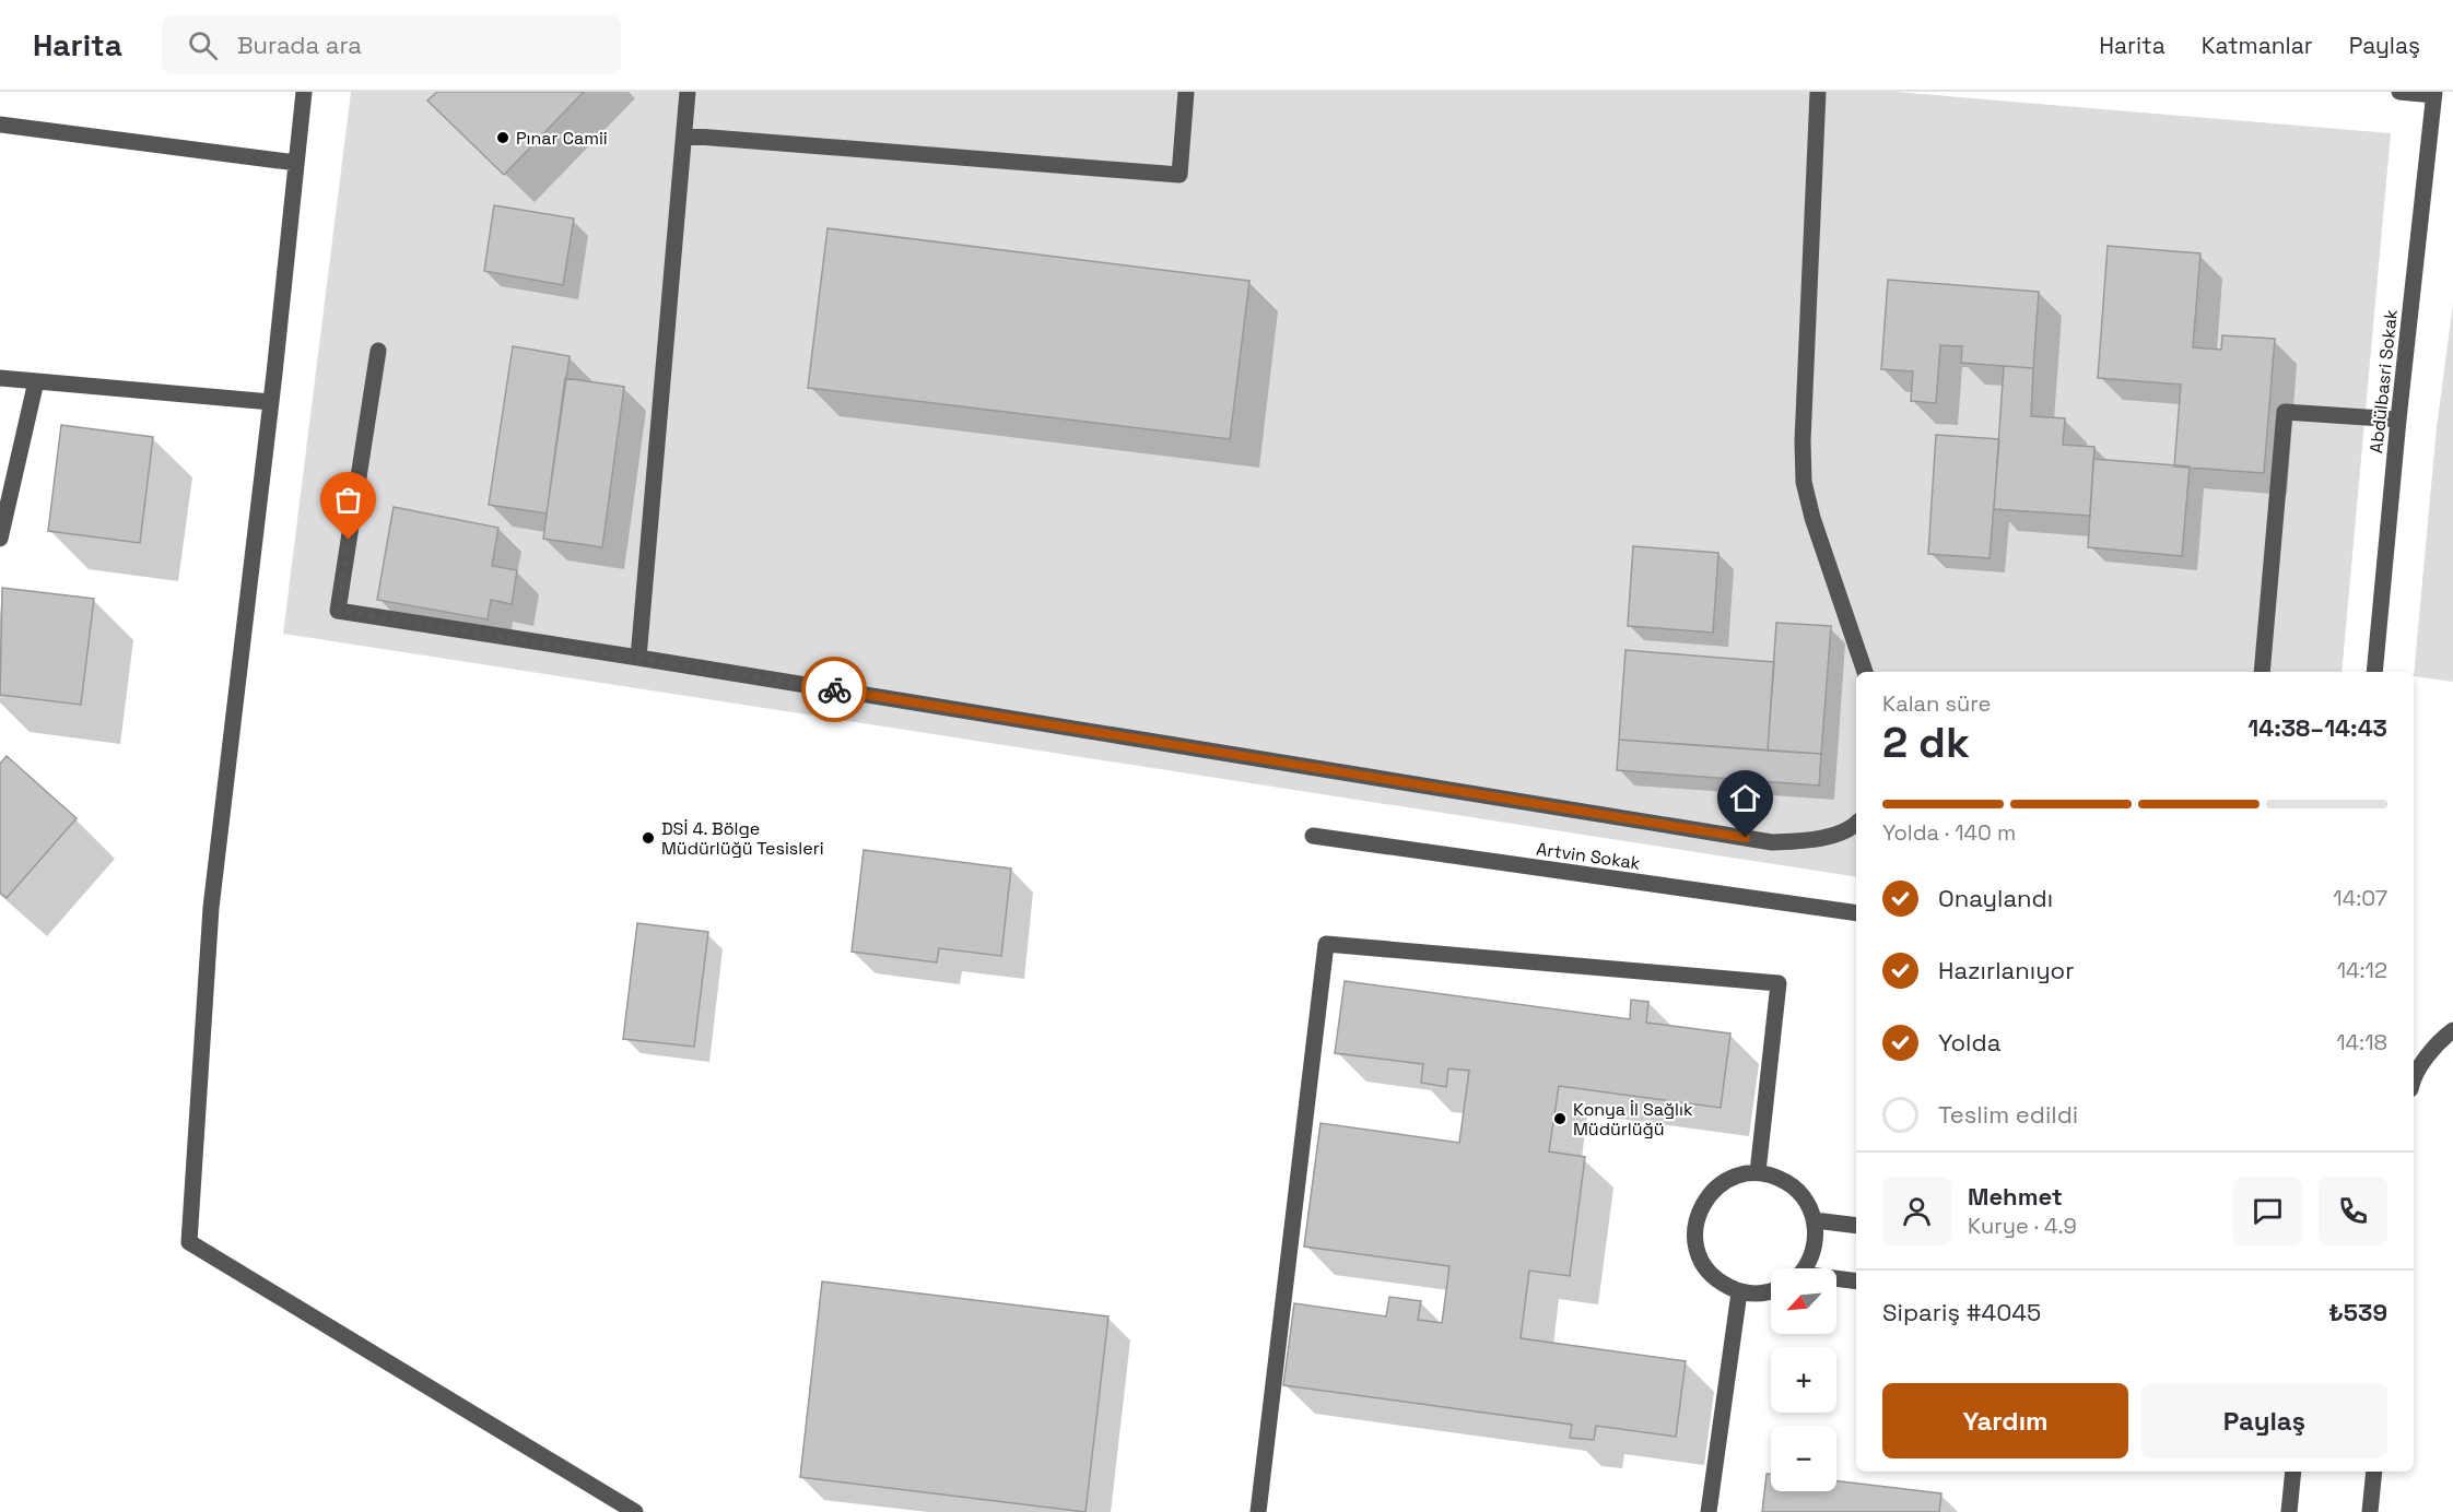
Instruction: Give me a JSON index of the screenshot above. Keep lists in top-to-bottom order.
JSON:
{
  "streets": {
    "street": ["Abdülbasri Sokak", "Artvin Sokak"]
  },
  "places": ["Pınar Camii", "DSİ 4. Bölge Müdürlüğü Tesisleri", "Konya İl Sağlık Müdürlüğü"],
  "north": "bottom left",
  "page": {
    "header": "Harita",
    "search": "Burada ara",
    "nav": ["Harita", "Katmanlar", "Paylaş"],
    "heading": ["2 dk", "Kalan süre", "14:38–14:43"],
    "panel": [
      "Mehmet",
      "Kurye · 4.9",
      "Sipariş #4045",
      "₺539"
    ],
    "bar": "Yolda · 140 m",
    "list": [
      ["Onaylandı", "14:07"],
      ["Hazırlanıyor", "14:12"],
      ["Yolda", "14:18"],
      "Teslim edildi"
    ],
    "map_buttons": ["+", "−"],
    "buttons": ["Yardım", "Paylaş"]
  }
}
